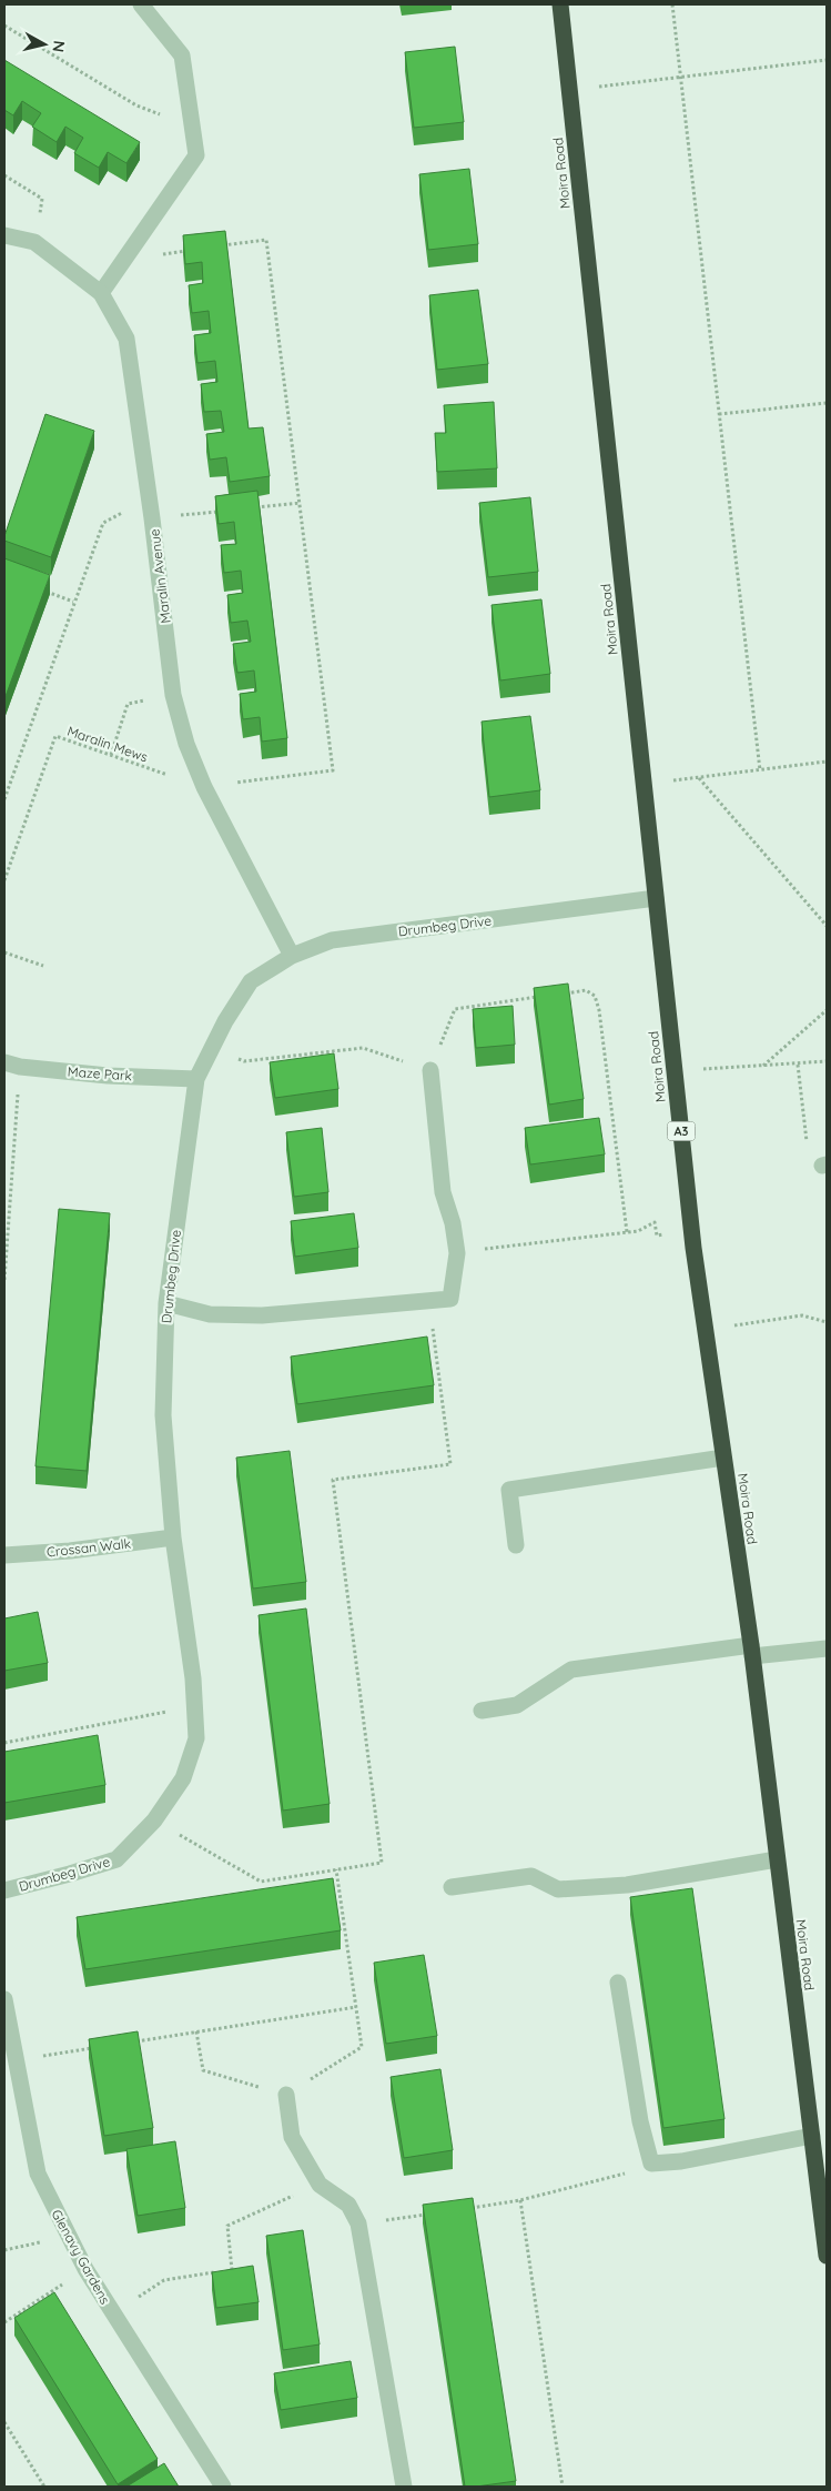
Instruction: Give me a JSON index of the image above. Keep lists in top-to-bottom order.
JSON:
{
  "streets": {
    "highway": ["Moira Road", "A3"],
    "street": [
      "Maralin Avenue",
      "Drumbeg Drive",
      "Maze Park",
      "Crossan Walk",
      "Glenavy Gardens"
    ],
    "path": ["Maralin Mews"]
  },
  "crossings": [
    ["Moira Road", "Drumbeg Drive"],
    ["Maralin Avenue", "Maralin Mews"],
    ["Maralin Avenue", "Drumbeg Drive"],
    ["Drumbeg Drive", "Maze Park"],
    ["Drumbeg Drive", "Crossan Walk"]
  ],
  "north": "right"
}
